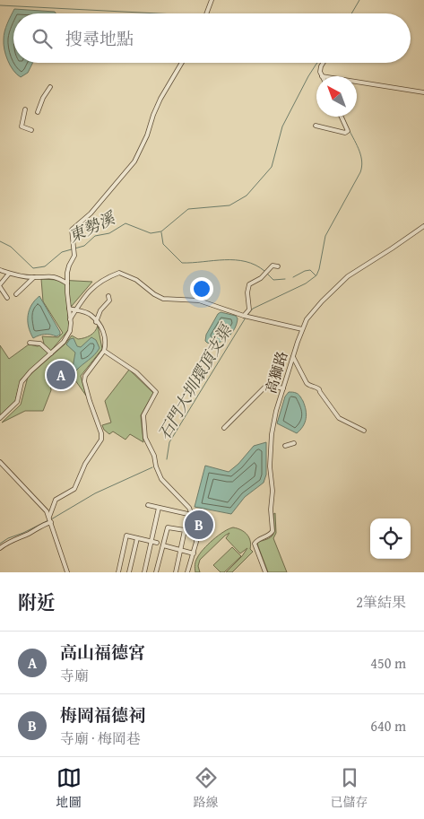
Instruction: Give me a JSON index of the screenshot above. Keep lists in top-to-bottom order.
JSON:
{
  "streets": {
    "street": ["高獅路"]
  },
  "water": ["東勢溪", "石門大圳環頂支渠"],
  "north": "top left",
  "page": {
    "search": "搜尋地點",
    "pins": ["A", "B"],
    "heading": ["附近", "2筆結果"],
    "list": [
      {
        "mark": "A",
        "name": "高山福德宮",
        "note": "寺廟",
        "value": "450 m"
      },
      {
        "mark": "B",
        "name": "梅岡福德祠",
        "note": "寺廟 · 梅岡巷",
        "value": "640 m"
      }
    ],
    "nav": ["地圖", "路線", "已儲存"]
  }
}
